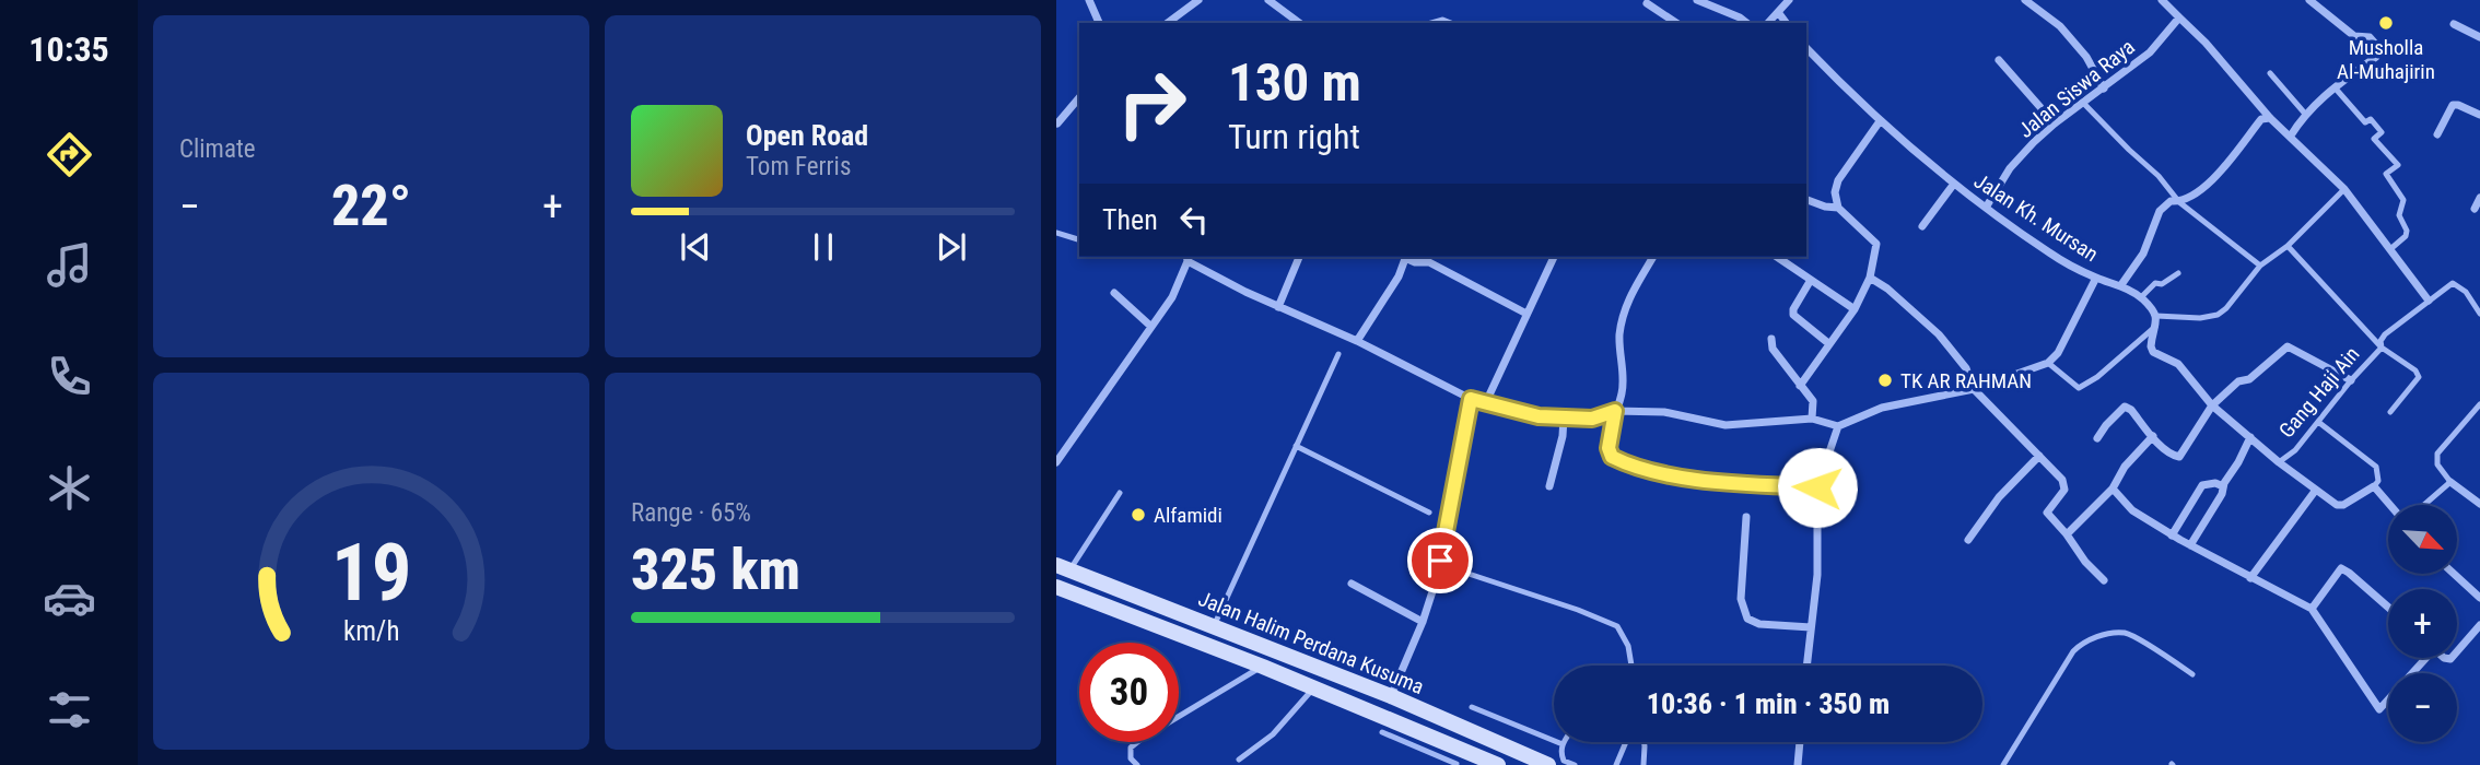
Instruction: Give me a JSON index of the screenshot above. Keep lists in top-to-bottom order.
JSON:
{
  "streets": {
    "main road": ["Jalan Halim Perdana Kusuma"],
    "street": ["Jalan Siswa Raya", "Jalan Kh. Mursan"],
    "lane": ["Gang Haji Ain"]
  },
  "crossings": [
    ["Jalan Siswa Raya", "Jalan Kh. Mursan"]
  ],
  "places": ["Musholla Al-Muhajirin", "TK AR RAHMAN", "Alfamidi"],
  "north": "bottom right",
  "page": {
    "tabs": "10:35",
    "tile": [
      "Climate",
      ["Range · 65%", "325 km"]
    ],
    "turn": ["130 m", "Turn right"],
    "song": ["Open Road", "Tom Ferris"],
    "heat": ["−", "22°", "+"],
    "then": "Then",
    "map_buttons": ["+", "−"],
    "limit": "30",
    "trip": "10:36 · 1 min · 350 m",
    "gauge": ["19", "km/h"]
  }
}
